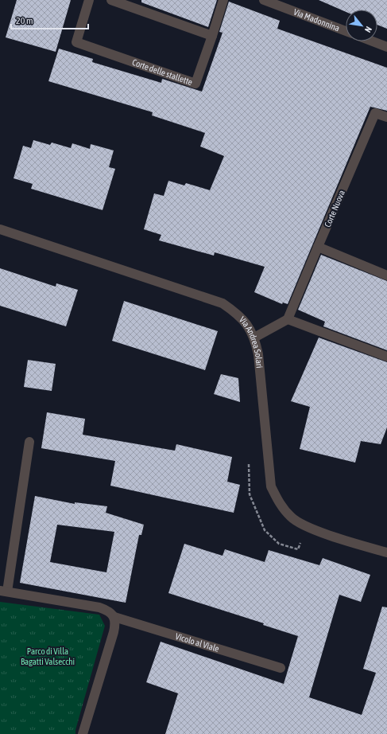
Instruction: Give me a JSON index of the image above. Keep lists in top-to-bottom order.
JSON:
{
  "streets": {
    "street": [
      "Via Madonnina",
      "Corte delle stallette",
      "Corte Nuova",
      "Via Andrea Solari",
      "Vicolo al Viale"
    ]
  },
  "parks": ["Parco di Villa Bagatti Valsecchi"],
  "scale_bar": "20 m",
  "north": "bottom right"
}
